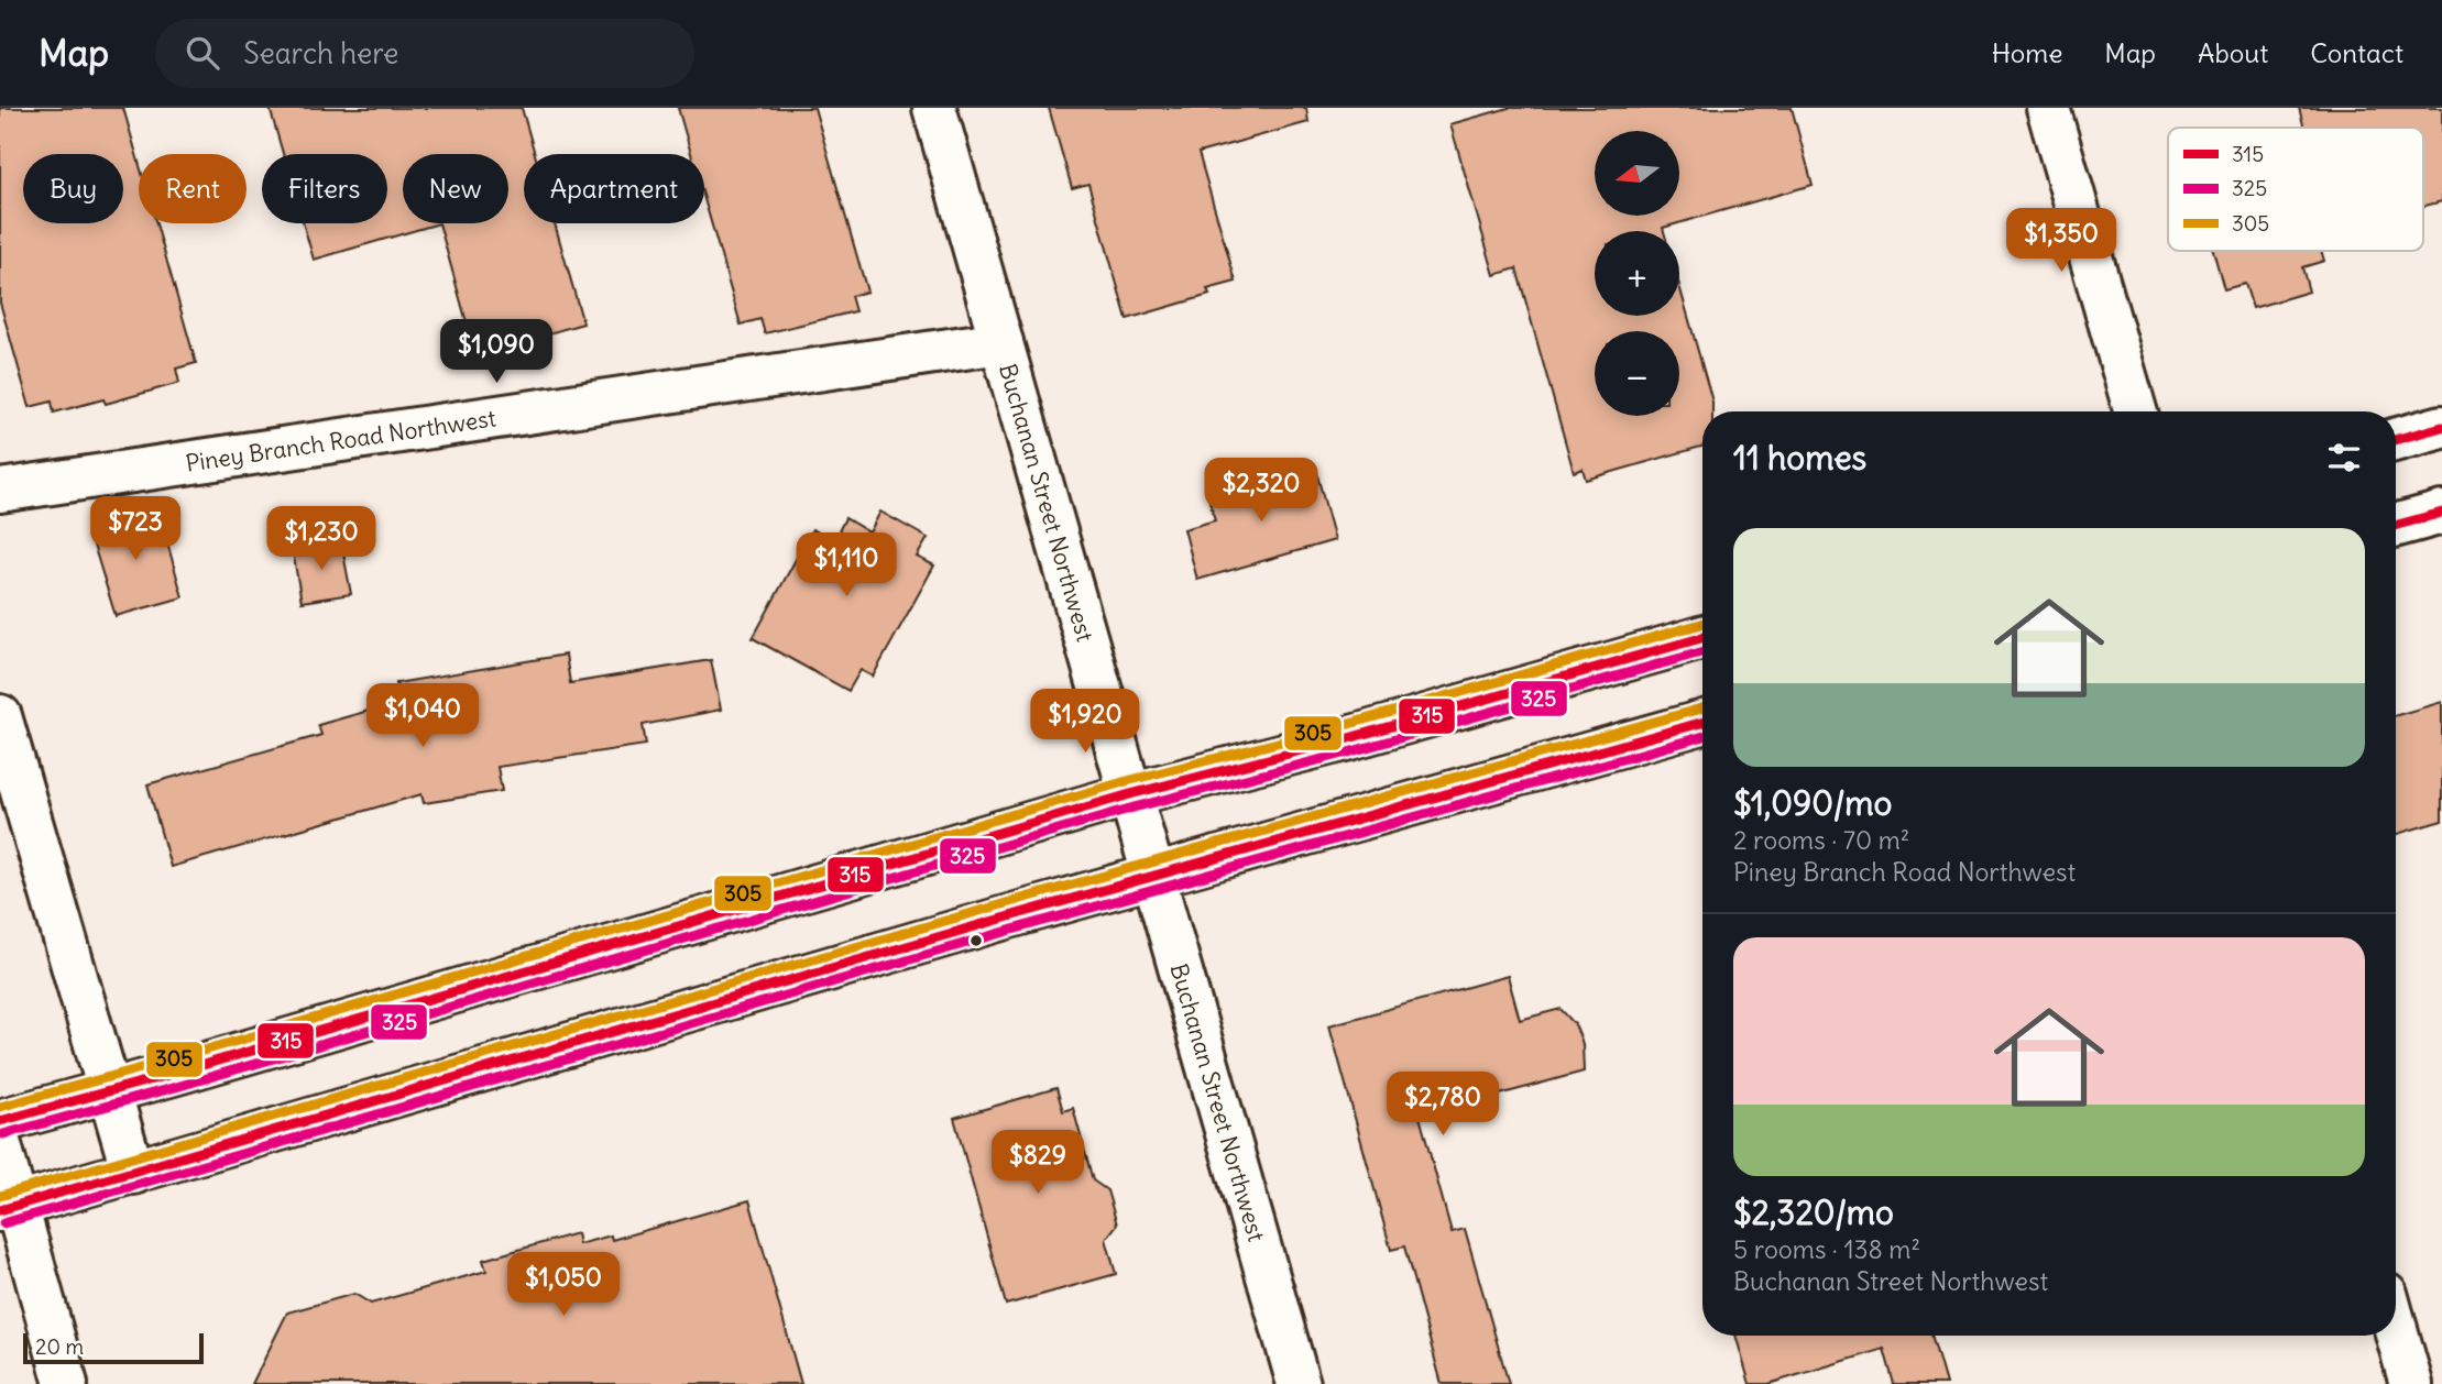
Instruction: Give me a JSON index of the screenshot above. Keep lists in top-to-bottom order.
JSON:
{
  "streets": {
    "main road": ["Piney Branch Road Northwest", "Buchanan Street Northwest"]
  },
  "crossings": [
    ["Piney Branch Road Northwest", "Buchanan Street Northwest"]
  ],
  "lines": ["transit line 315", "transit line 305", "transit line 325"],
  "legend": ["315", "325", "305"],
  "scale_bar": "20 m",
  "north": "left",
  "page": {
    "header": "Map",
    "search": "Search here",
    "nav": [
      "Home",
      "Map",
      "About",
      "Contact"
    ],
    "map_buttons": ["+", "−"],
    "chip": [
      "Buy",
      "Rent",
      "Filters",
      "New",
      "Apartment"
    ],
    "price": [
      "$1,350",
      "$1,090",
      "$2,320",
      "$723",
      "$1,230",
      "$1,110",
      "$1,040",
      "$1,920",
      "$2,780",
      "$829",
      "$1,050"
    ],
    "heading": "11 homes",
    "list": [
      {
        "name": "$1,090/mo",
        "note": "2 rooms · 70 m² · Piney Branch Road Northwest"
      },
      {
        "name": "$2,320/mo",
        "note": "5 rooms · 138 m² · Buchanan Street Northwest"
      }
    ],
    "scale": "20 m"
  }
}
